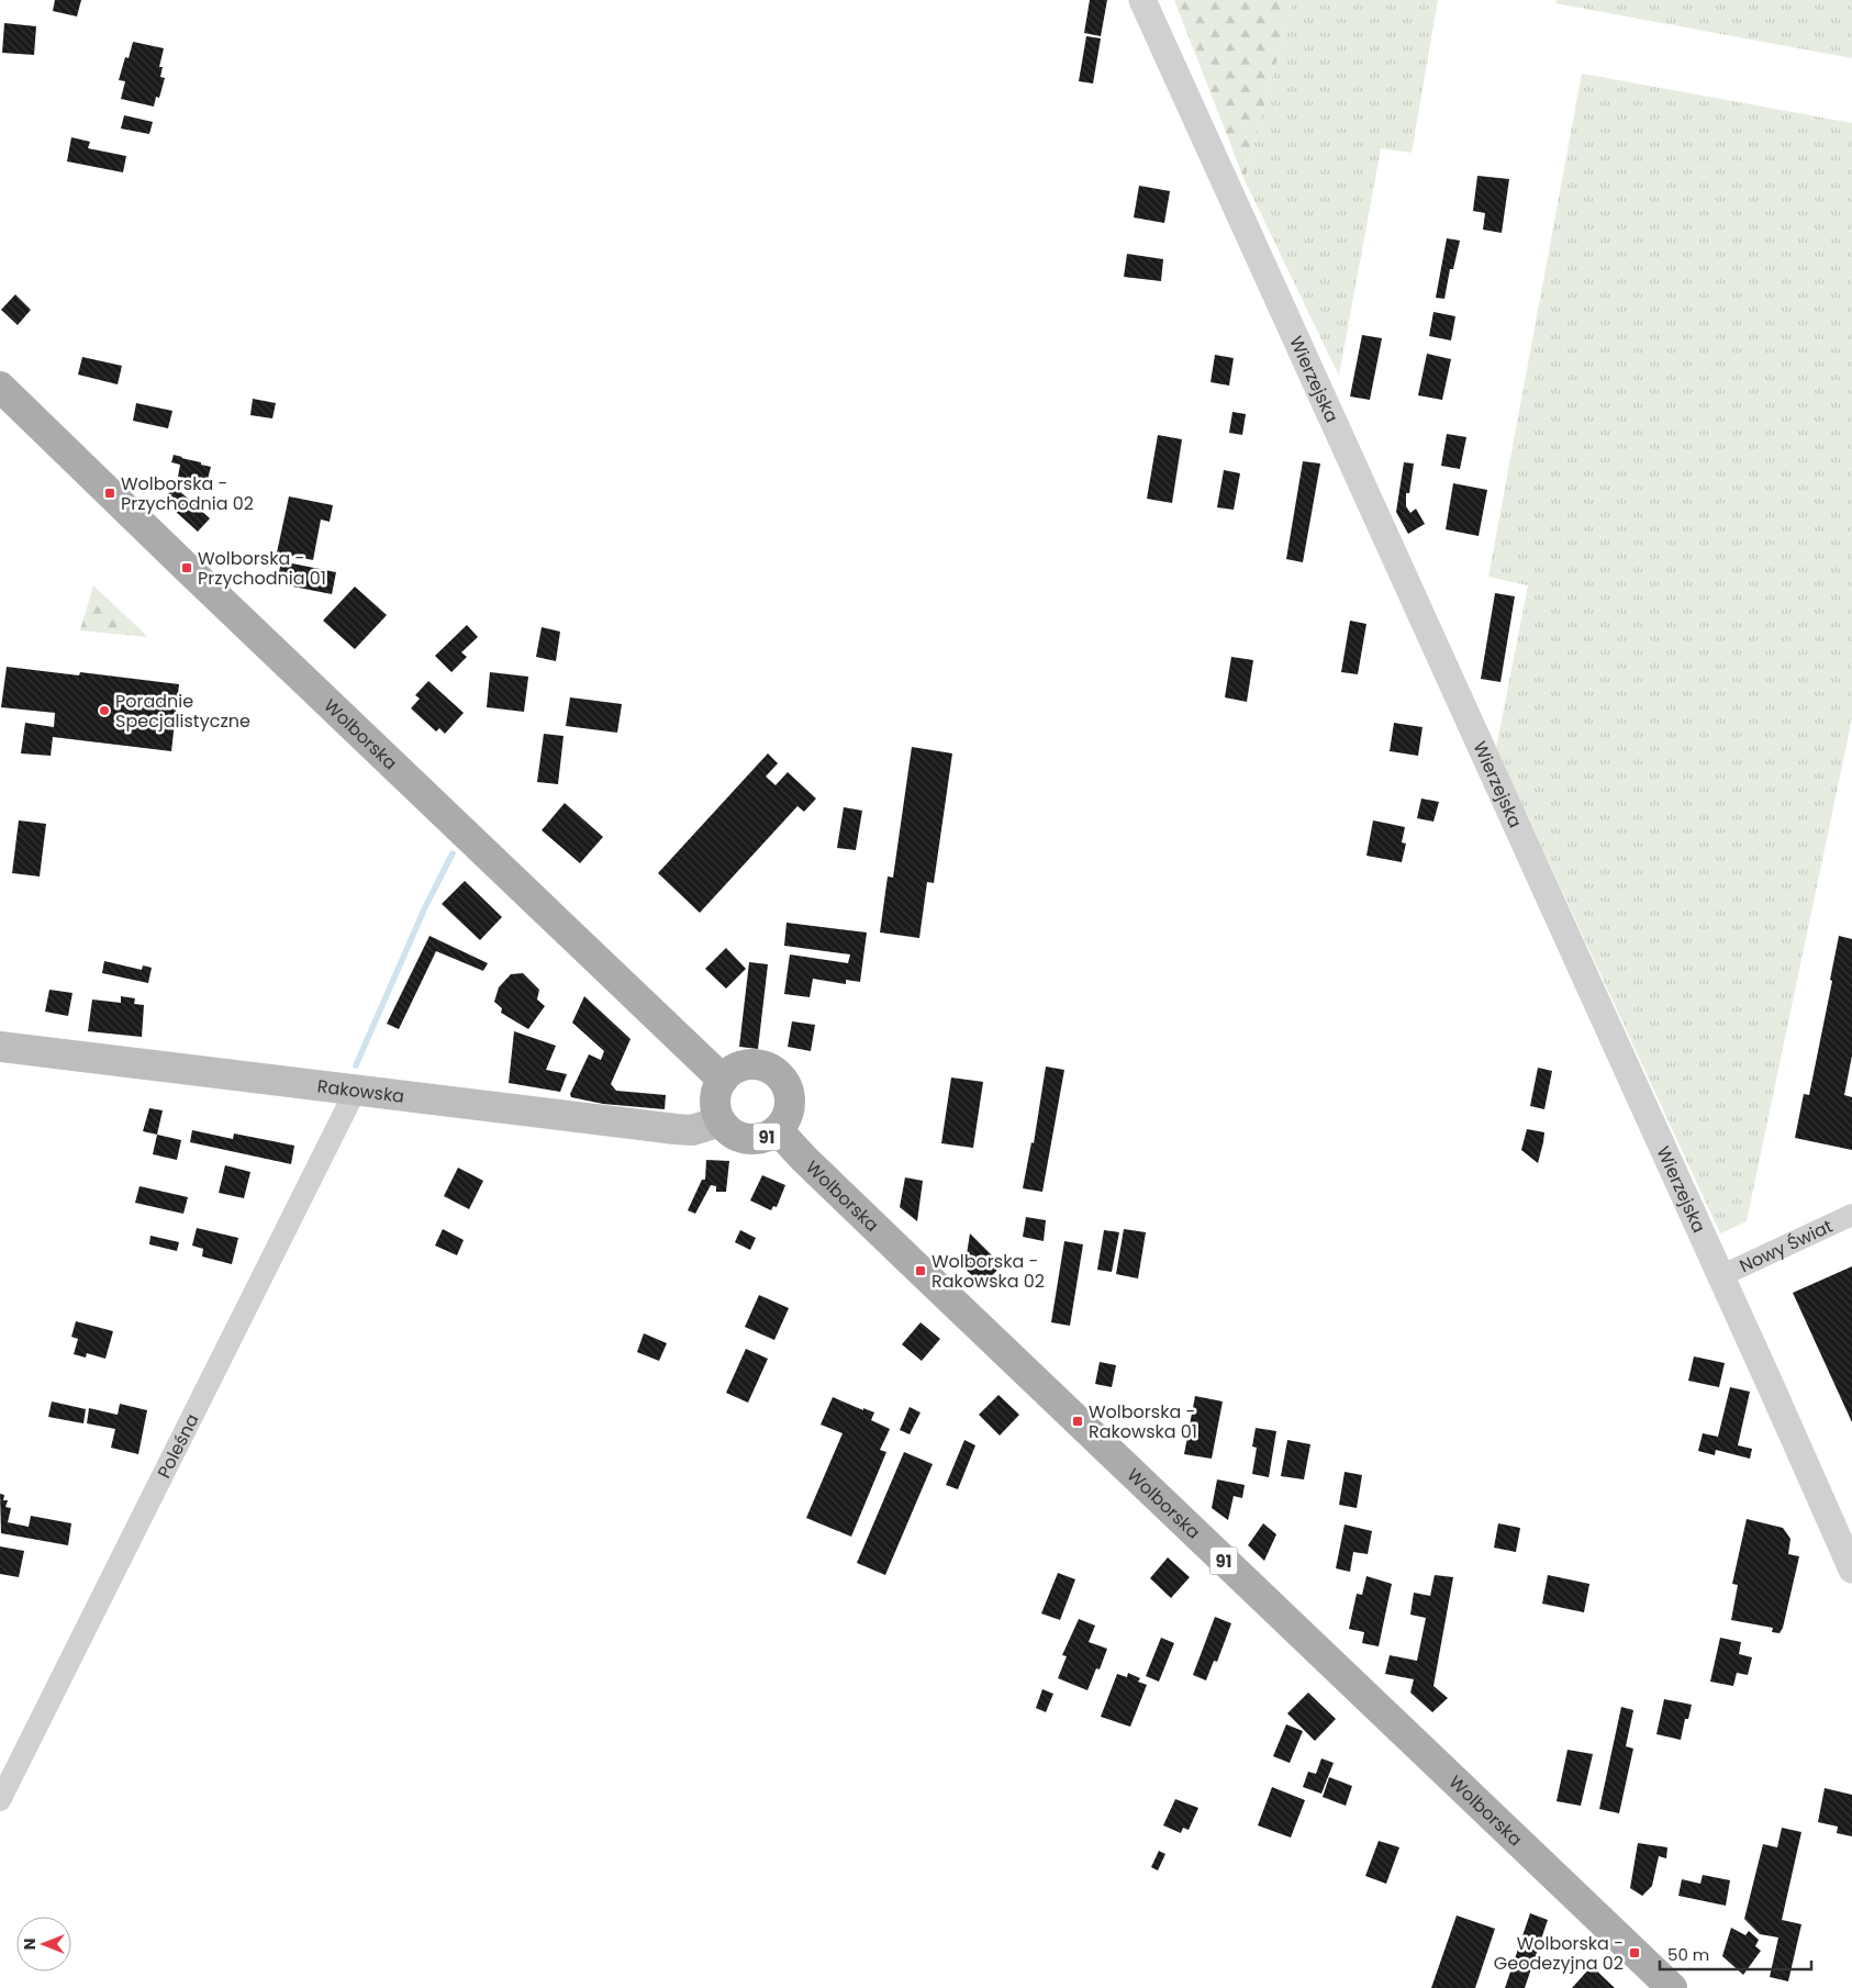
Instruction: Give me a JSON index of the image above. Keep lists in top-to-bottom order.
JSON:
{
  "streets": {
    "main road": ["Wolborska", "Rakowska", "91"],
    "street": ["Wierzejska", "Nowy Świat", "Poleśna"]
  },
  "crossings": [
    ["Wierzejska", "Nowy Świat"],
    ["Wolborska", "Rakowska"],
    ["Wolborska", "91"],
    ["Rakowska", "91"],
    ["Rakowska", "Poleśna"]
  ],
  "places": {
    "transit": [
      "Wolborska - Przychodnia 02",
      "Wolborska - Przychodnia 01",
      "Wolborska - Rakowska 02",
      "Wolborska - Rakowska 01",
      "Wolborska - Geodezyjna 02"
    ],
    "other": ["Poradnie Specjalistyczne"]
  },
  "scale_bar": "50 m",
  "north": "left"
}
